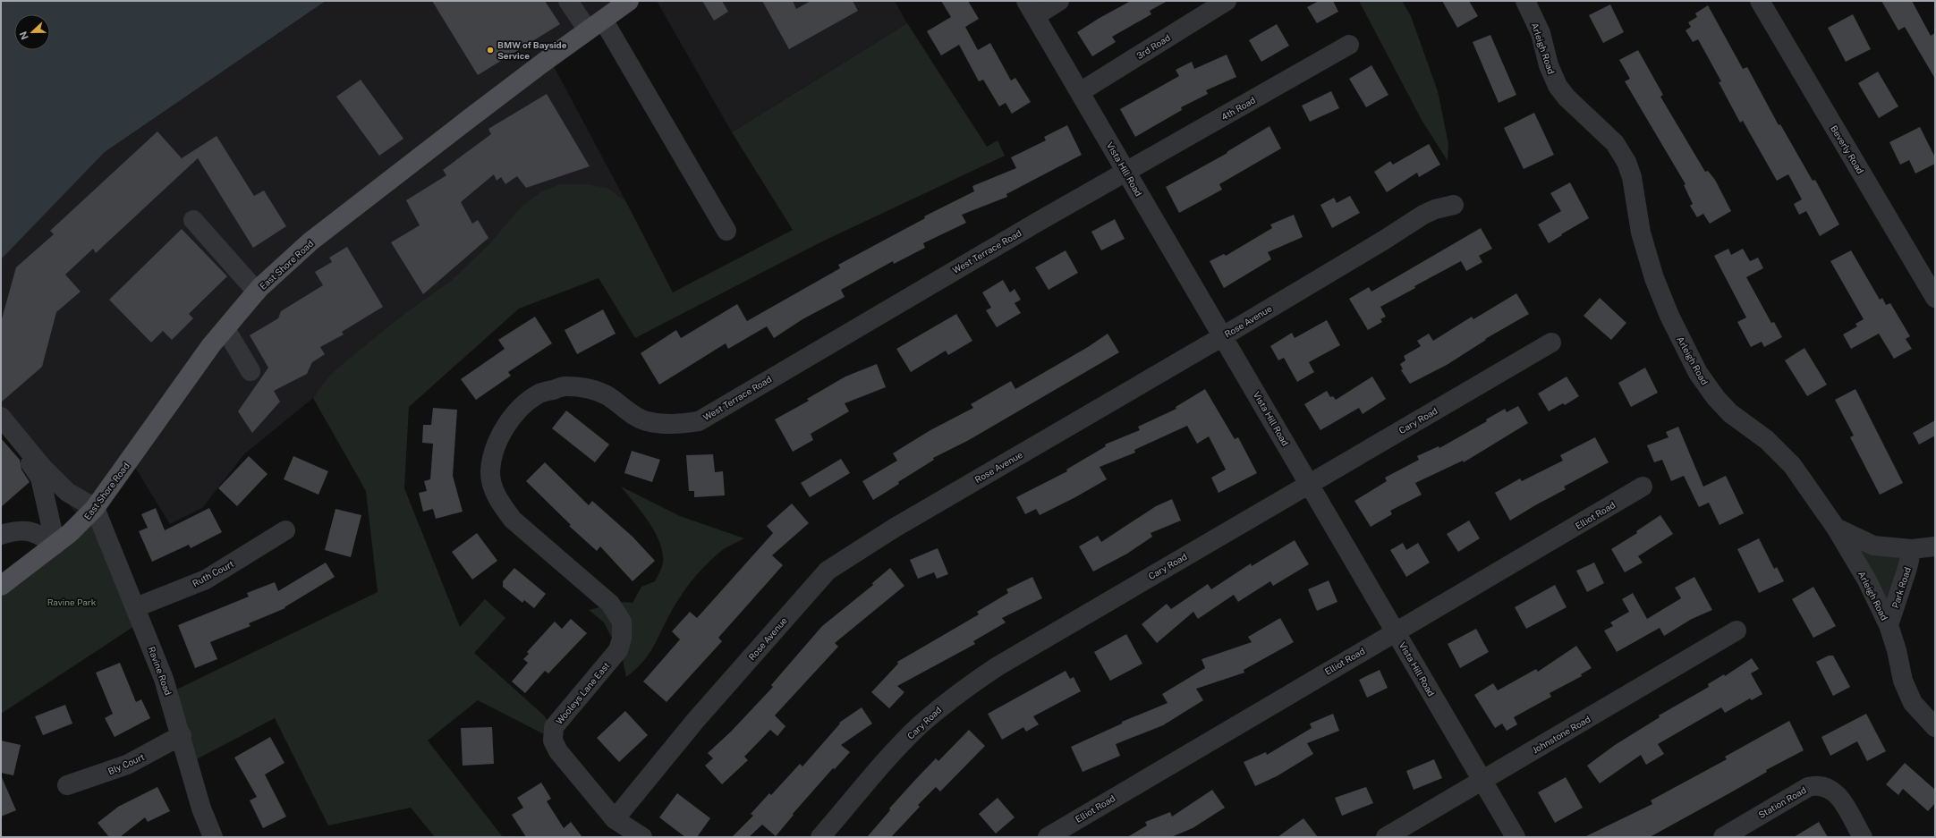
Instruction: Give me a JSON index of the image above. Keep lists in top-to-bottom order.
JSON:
{
  "streets": {
    "main road": ["East Shore Road"],
    "street": [
      "3rd Road",
      "Arleigh Road",
      "4th Road",
      "Beverly Road",
      "Vista Hill Road",
      "West Terrace Road",
      "Rose Avenue",
      "Cary Road",
      "Elliot Road",
      "Ruth Court",
      "Park Road",
      "Ravine Road",
      "Wooleys Lane East",
      "Johnstone Road",
      "Bly Court",
      "Station Road"
    ]
  },
  "crossings": [
    ["3rd Road", "Vista Hill Road"],
    ["Arleigh Road", "Park Road"],
    ["4th Road", "Vista Hill Road"],
    ["4th Road", "West Terrace Road"],
    ["Vista Hill Road", "West Terrace Road"],
    ["Vista Hill Road", "Rose Avenue"],
    ["Vista Hill Road", "Cary Road"],
    ["Vista Hill Road", "Elliot Road"],
    ["Vista Hill Road", "Johnstone Road"],
    ["West Terrace Road", "Wooleys Lane East"],
    ["East Shore Road", "Ravine Road"],
    ["Rose Avenue", "Wooleys Lane East"],
    ["Ruth Court", "Ravine Road"],
    ["Ravine Road", "Bly Court"]
  ],
  "parks": ["Ravine Park"],
  "places": ["BMW of Bayside Service"],
  "north": "left"
}
